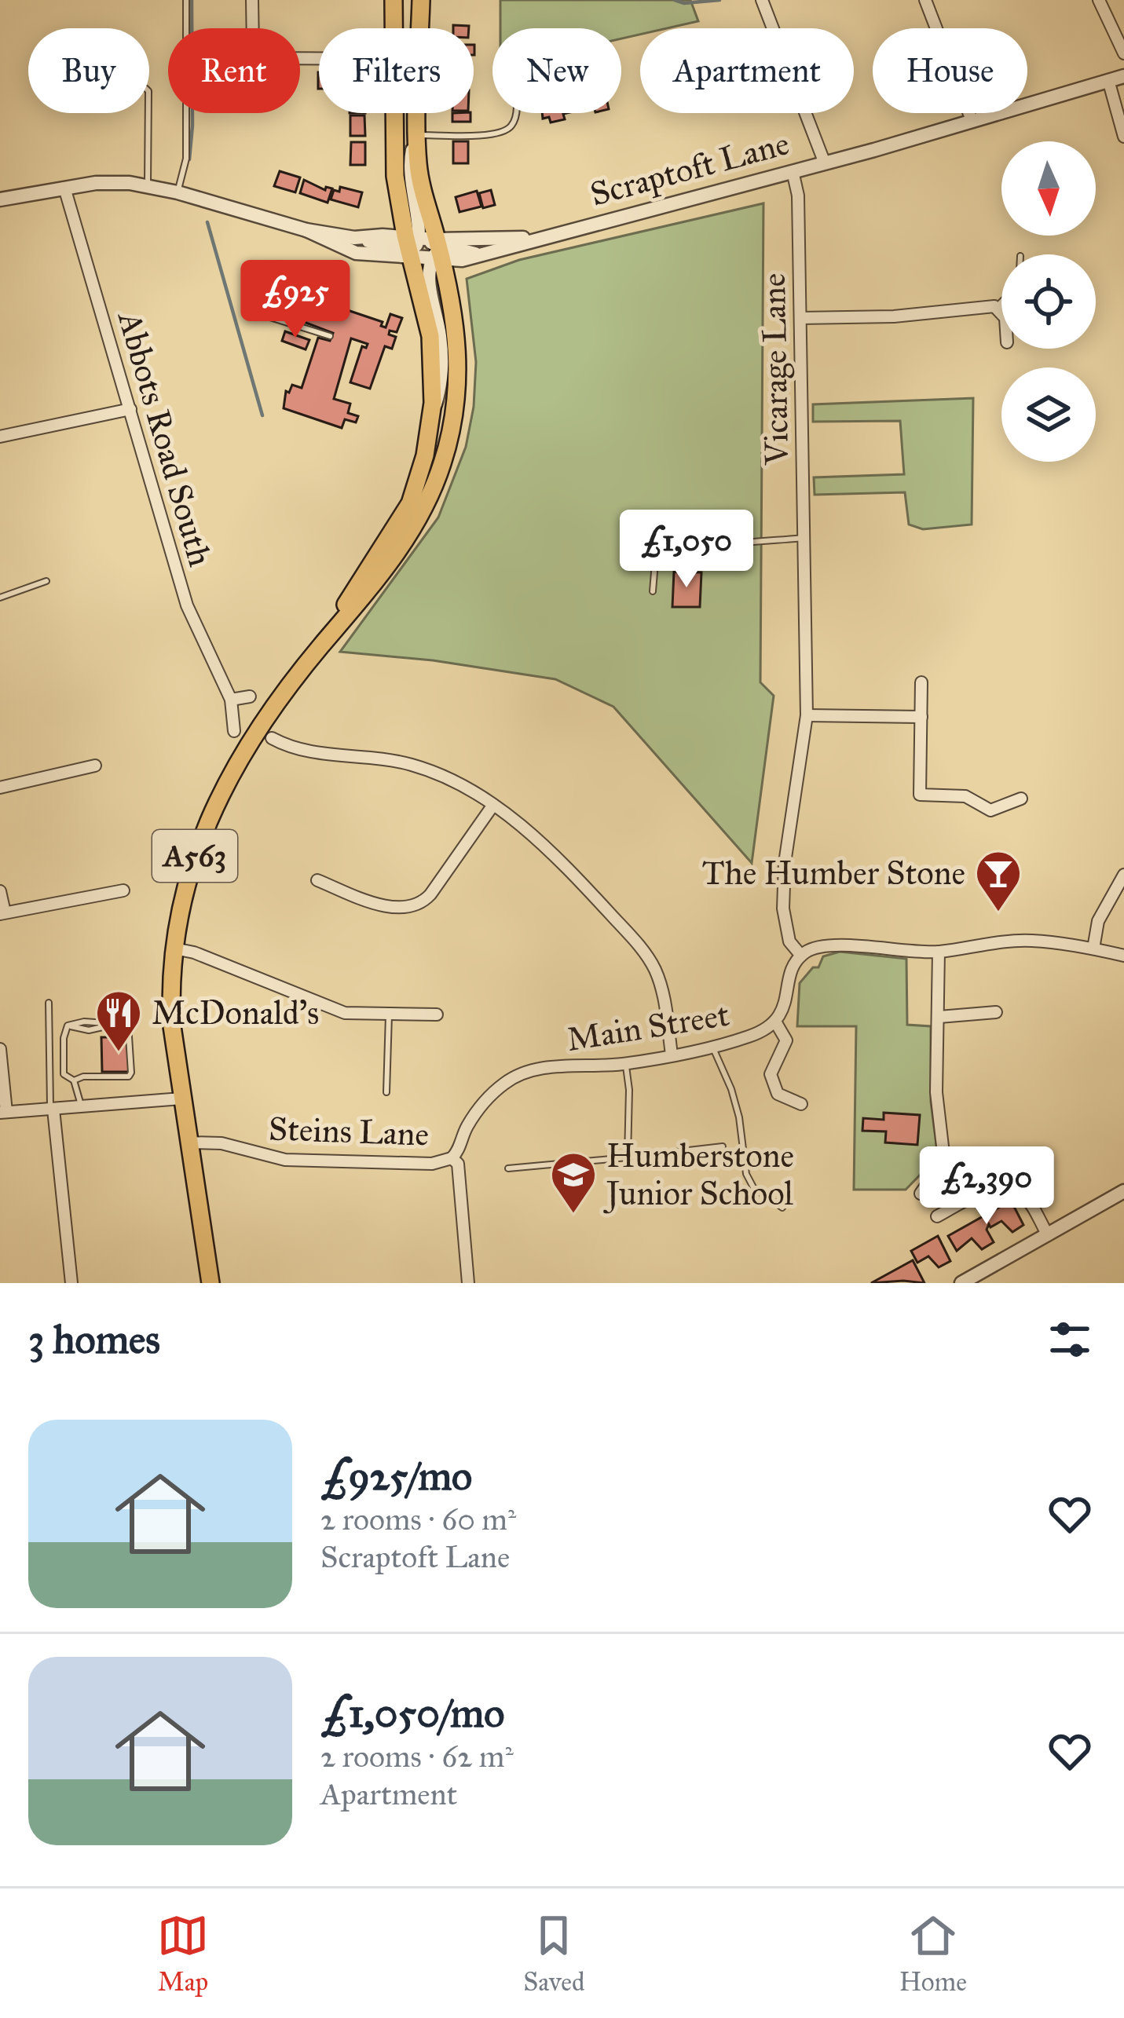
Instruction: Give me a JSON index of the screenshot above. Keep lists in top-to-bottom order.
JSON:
{
  "streets": {
    "highway": ["A563"],
    "street": [
      "Scraptoft Lane",
      "Vicarage Lane",
      "Abbots Road South",
      "Main Street",
      "Steins Lane"
    ]
  },
  "crossings": [
    ["Scraptoft Lane", "Vicarage Lane"],
    ["Scraptoft Lane", "Abbots Road South"],
    ["Scraptoft Lane", "A563"],
    ["Vicarage Lane", "Main Street"],
    ["A563", "Steins Lane"],
    ["Main Street", "Steins Lane"]
  ],
  "places": {
    "bar": ["The Humber Stone"],
    "restaurant": ["McDonald's"],
    "school or university": ["Humberstone Junior School"]
  },
  "north": "bottom",
  "page": {
    "chip": [
      "Buy",
      "Rent",
      "Filters",
      "New",
      "Apartment",
      "House"
    ],
    "price": ["£925", "£1,050", "£2,390"],
    "heading": "3 homes",
    "list": [
      {
        "name": "£925/mo",
        "note": "2 rooms · 60 m² · Scraptoft Lane"
      },
      {
        "name": "£1,050/mo",
        "note": "2 rooms · 62 m² · Apartment"
      }
    ],
    "tabs": ["Map", "Saved", "Home"]
  }
}
